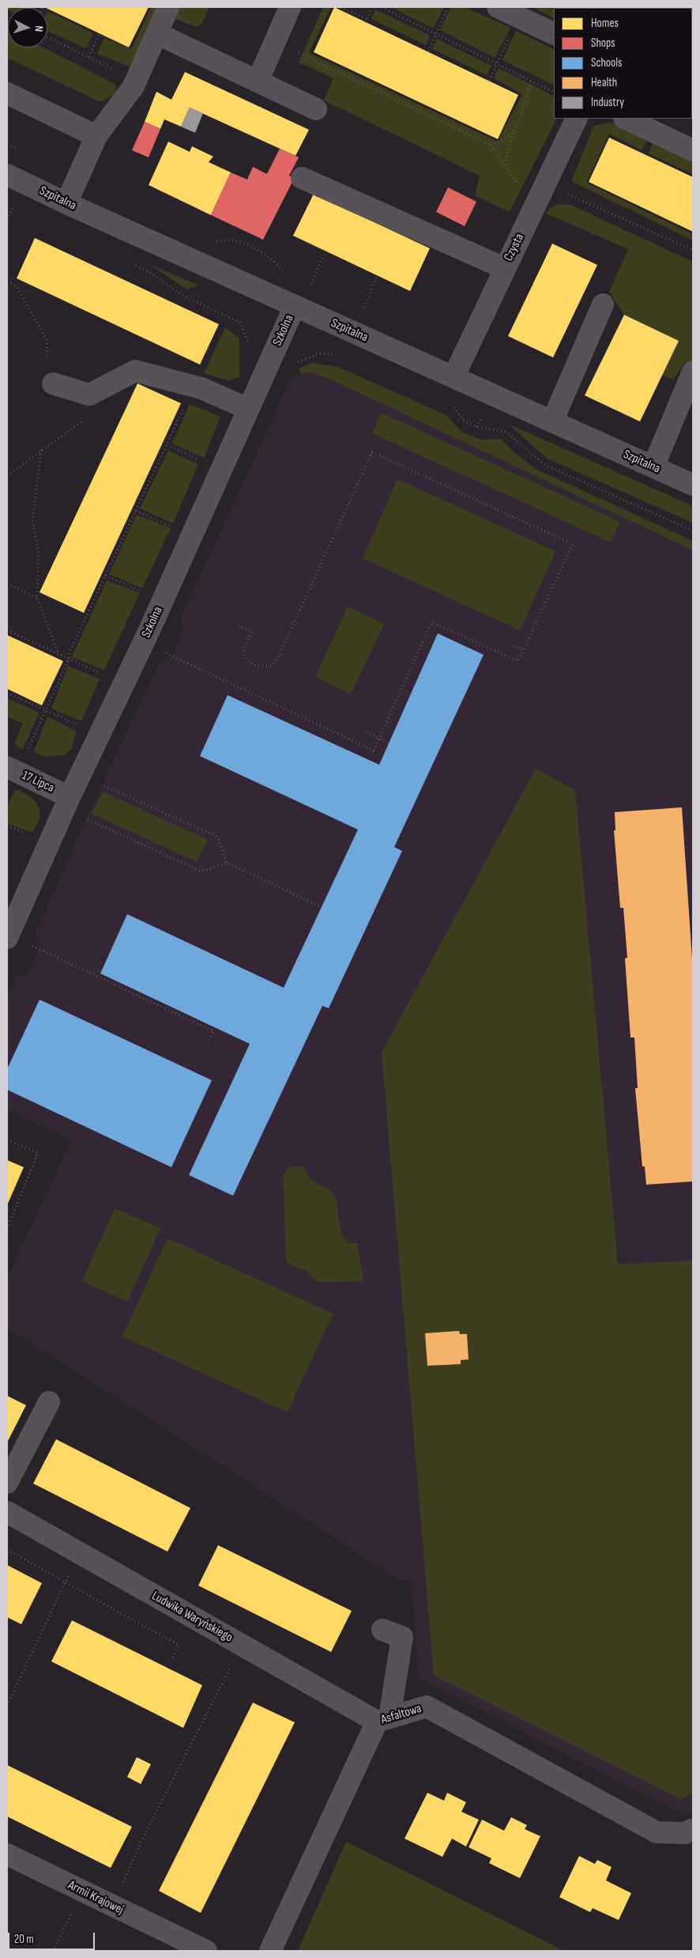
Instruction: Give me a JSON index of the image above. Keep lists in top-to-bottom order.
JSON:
{
  "streets": {
    "street": [
      "Szpitalna",
      "Czysta",
      "Szkolna",
      "17 Lipca",
      "Ludwika Waryńskiego",
      "Asfaltowa",
      "Armii Krajowej"
    ]
  },
  "crossings": [
    ["Szpitalna", "Czysta"],
    ["Szpitalna", "Szkolna"],
    ["Szkolna", "17 Lipca"],
    ["Ludwika Waryńskiego", "Asfaltowa"]
  ],
  "legend": [
    "Homes",
    "Shops",
    "Schools",
    "Health",
    "Industry"
  ],
  "scale_bar": "20 m",
  "north": "right"
}
